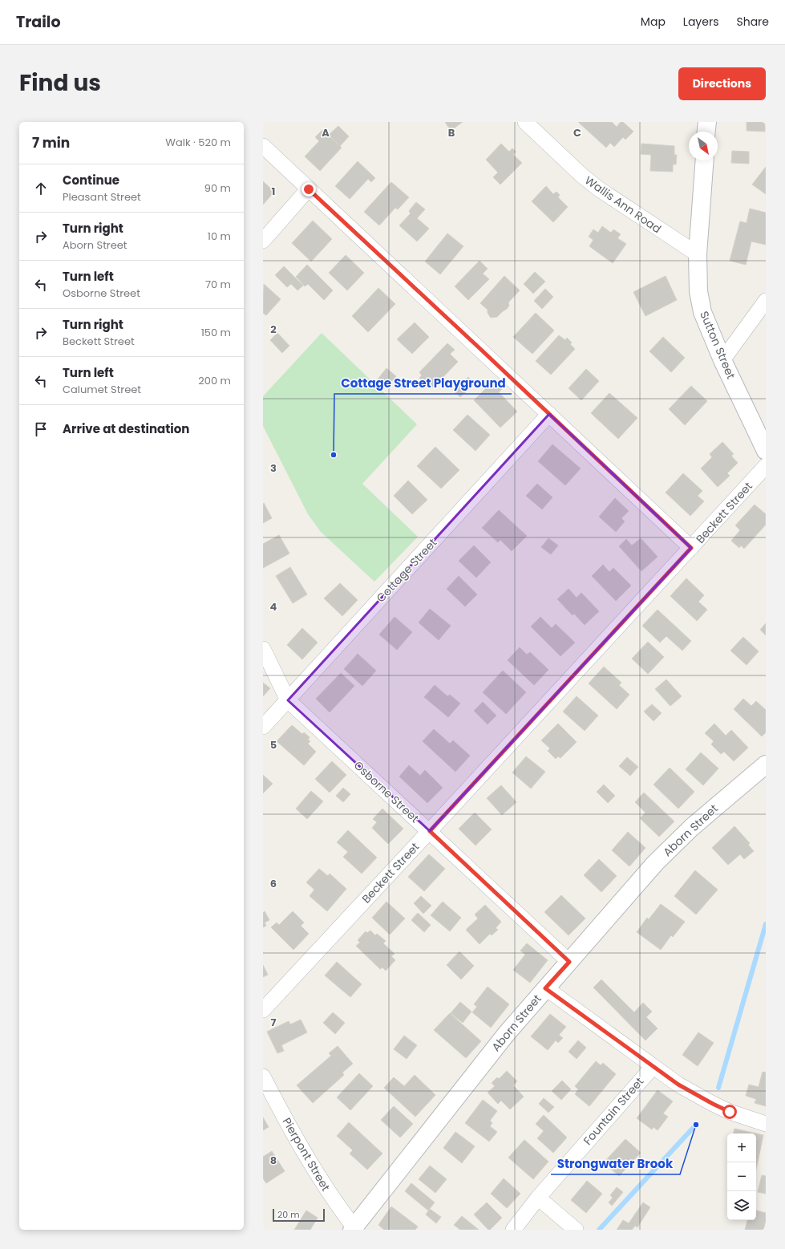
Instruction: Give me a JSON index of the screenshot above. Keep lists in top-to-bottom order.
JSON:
{
  "streets": {
    "street": [
      "Wallis Ann Road",
      "Sutton Street",
      "Beckett Street",
      "Cottage Street",
      "Osborne Street",
      "Aborn Street",
      "Fountain Street",
      "Pierpont Street"
    ]
  },
  "crossings": [
    ["Wallis Ann Road", "Sutton Street"],
    ["Beckett Street", "Osborne Street"],
    ["Cottage Street", "Osborne Street"],
    ["Osborne Street", "Aborn Street"],
    ["Aborn Street", "Pierpont Street"]
  ],
  "places": ["Cottage Street Playground", "Strongwater Brook"],
  "scale_bar": "20 m",
  "north": "bottom right",
  "page": {
    "header": "Trailo",
    "nav": ["Map", "Layers", "Share"],
    "title": "Find us",
    "buttons": "Directions",
    "heading": ["7 min", "Walk · 520 m"],
    "list": [
      ["Continue", "Pleasant Street", "90 m"],
      ["Turn right", "Aborn Street", "10 m"],
      ["Turn left", "Osborne Street", "70 m"],
      ["Turn right", "Beckett Street", "150 m"],
      ["Turn left", "Calumet Street", "200 m"],
      "Arrive at destination"
    ],
    "map_buttons": ["+", "−"],
    "scale": "20 m"
  },
  "grid": {
    "columns": ["A", "B", "C"],
    "rows": [
      "1",
      "2",
      "3",
      "4",
      "5",
      "6",
      "7",
      "8"
    ]
  }
}
